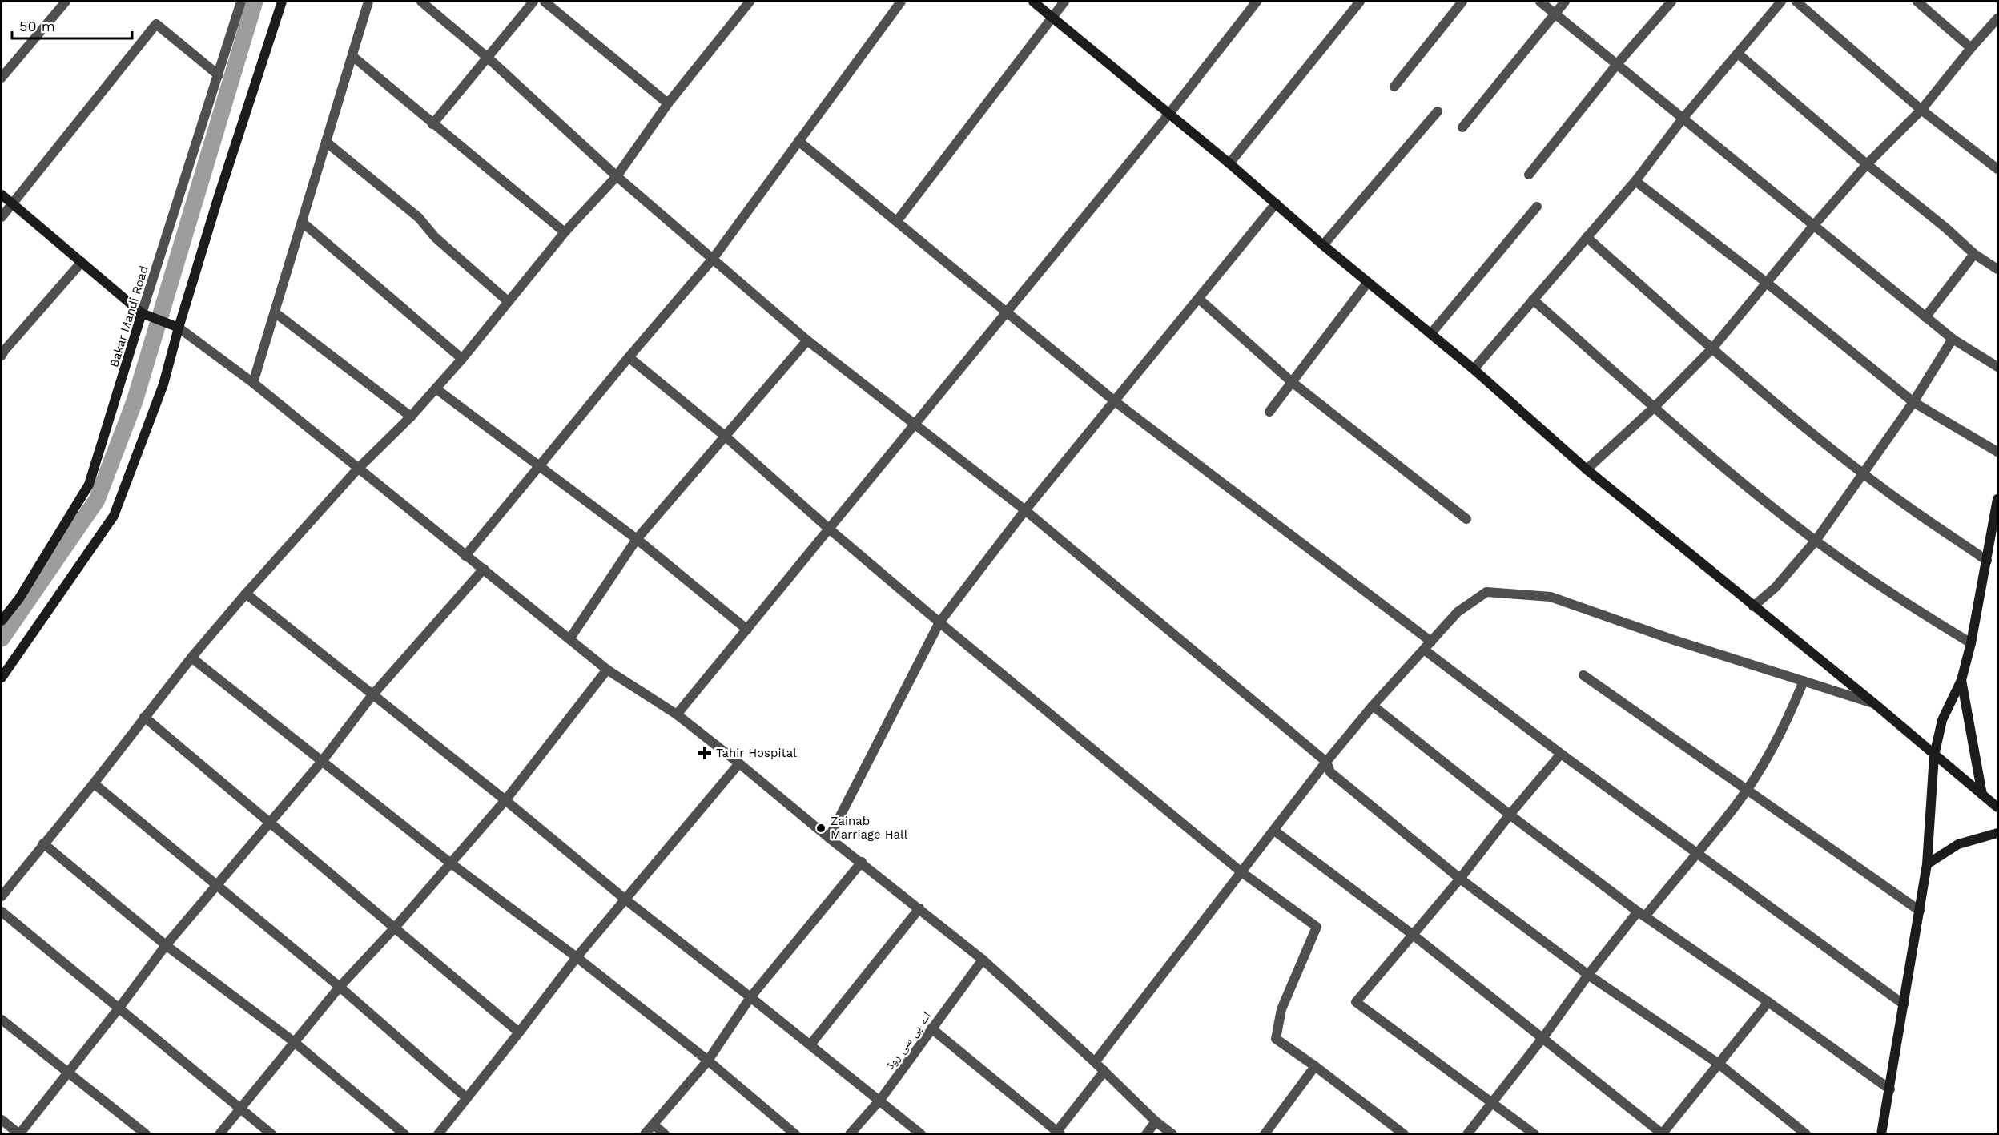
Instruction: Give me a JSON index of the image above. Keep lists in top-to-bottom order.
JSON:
{
  "streets": {
    "street": ["Bakar Mandi Road", "اے بی سی روڈ"]
  },
  "places": {
    "health": ["Tahir Hospital"],
    "other": ["Zainab Marriage Hall"]
  },
  "scale_bar": "50 m"
}
